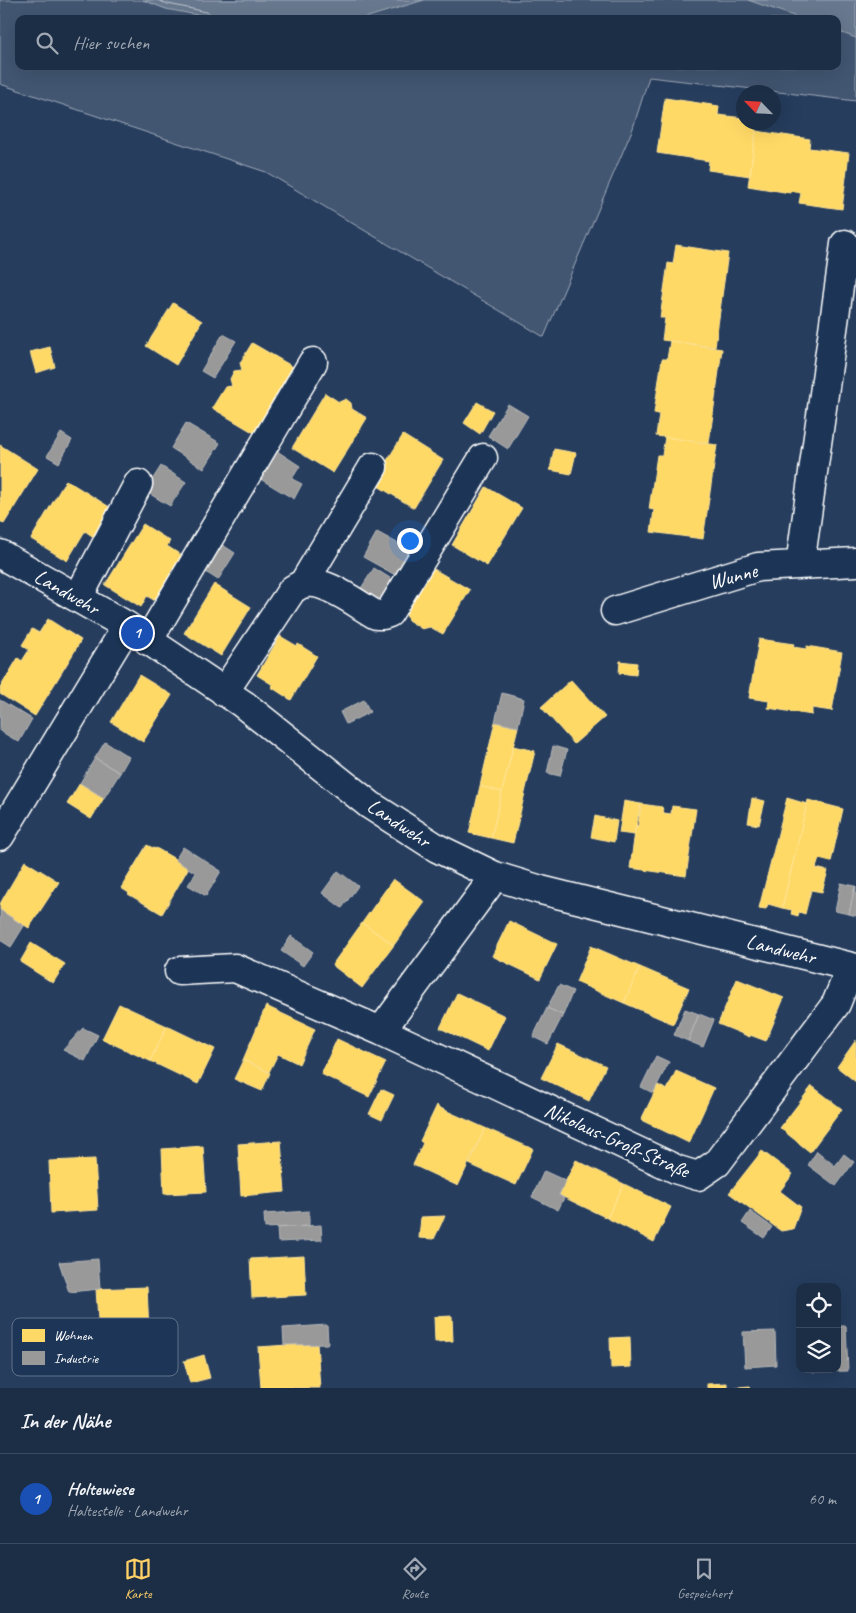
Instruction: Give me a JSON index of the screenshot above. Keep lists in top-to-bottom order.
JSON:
{
  "streets": {
    "street": ["Wunne", "Landwehr", "Nikolaus-Groß-Straße"]
  },
  "crossings": [
    ["Landwehr", "Nikolaus-Groß-Straße"]
  ],
  "legend": ["Wohnen", "Industrie"],
  "north": "top left",
  "page": {
    "search": "Hier suchen",
    "pins": "1",
    "heading": "In der Nähe",
    "list": [
      {
        "mark": "1",
        "name": "Holtewiese",
        "note": "Haltestelle · Landwehr",
        "value": "60 m"
      }
    ],
    "nav": ["Karte", "Route", "Gespeichert"]
  }
}
